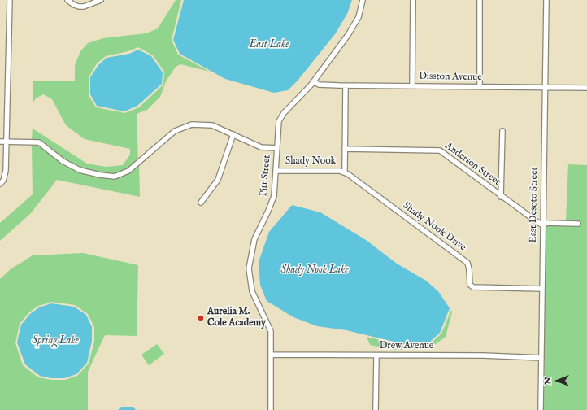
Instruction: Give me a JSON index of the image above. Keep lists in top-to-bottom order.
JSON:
{
  "streets": {
    "street": [
      "Disston Avenue",
      "Shady Nook",
      "Anderson Street",
      "Pitt Street",
      "East Desoto Street",
      "Shady Nook Drive",
      "Drew Avenue"
    ]
  },
  "crossings": [
    ["Disston Avenue", "Pitt Street"],
    ["Disston Avenue", "East Desoto Street"],
    ["Shady Nook", "Pitt Street"],
    ["Shady Nook", "Shady Nook Drive"],
    ["Anderson Street", "East Desoto Street"],
    ["Pitt Street", "Drew Avenue"],
    ["East Desoto Street", "Shady Nook Drive"],
    ["East Desoto Street", "Drew Avenue"]
  ],
  "water": ["East Lake", "Shady Nook Lake", "Spring Lake"],
  "places": ["Aurelia M. Cole Academy"],
  "north": "left"
}
